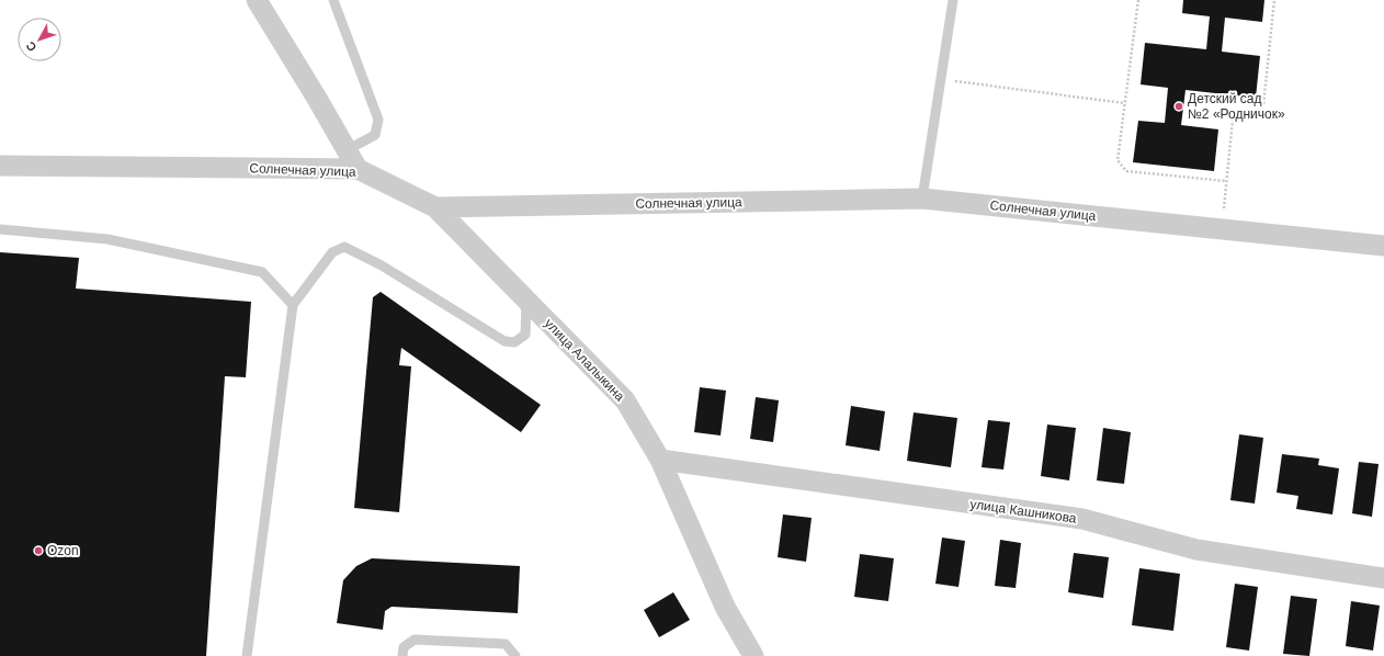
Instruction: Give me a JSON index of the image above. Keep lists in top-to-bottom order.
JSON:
{
  "streets": {
    "street": ["Солнечная улица", "улица Алалыкина", "улица Кашникова"]
  },
  "crossings": [
    ["Солнечная улица", "улица Алалыкина"],
    ["улица Алалыкина", "улица Кашникова"]
  ],
  "places": ["Детский сад №2 «Родничок»", "Ozon"],
  "north": "bottom left"
}
